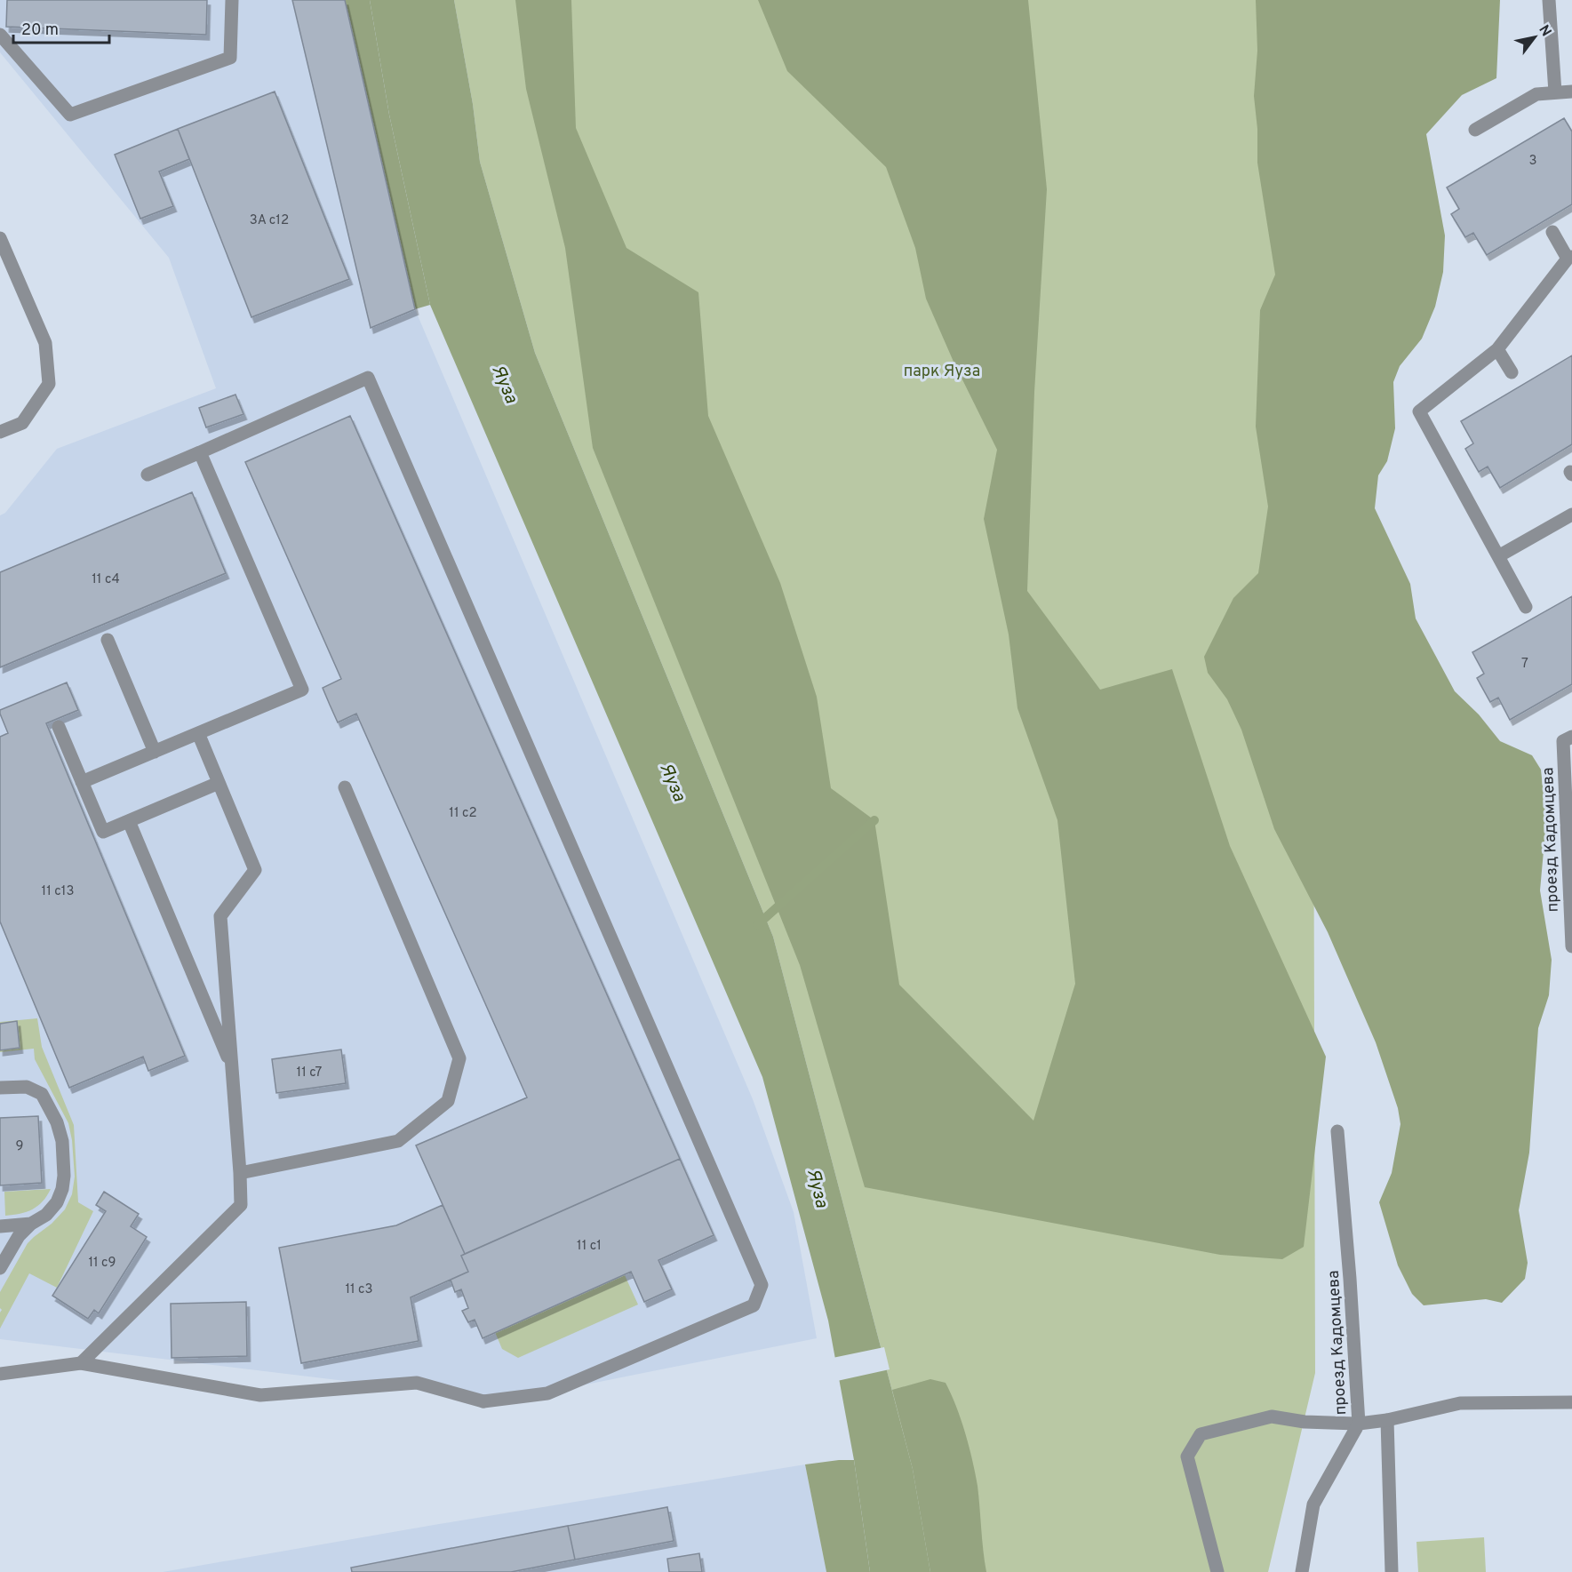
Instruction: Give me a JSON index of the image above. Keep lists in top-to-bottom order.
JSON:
{
  "streets": {
    "street": ["проезд Кадомцева"]
  },
  "water": ["Яуза"],
  "parks": ["парк Яуза"],
  "house_numbers": [
    "3",
    "3А с12",
    "11 с4",
    "7",
    "11 с2",
    "11 с13",
    "11 с7",
    "9",
    "11 с1",
    "11 с9",
    "11 с3"
  ],
  "scale_bar": "20 m",
  "north": "top right"
}
